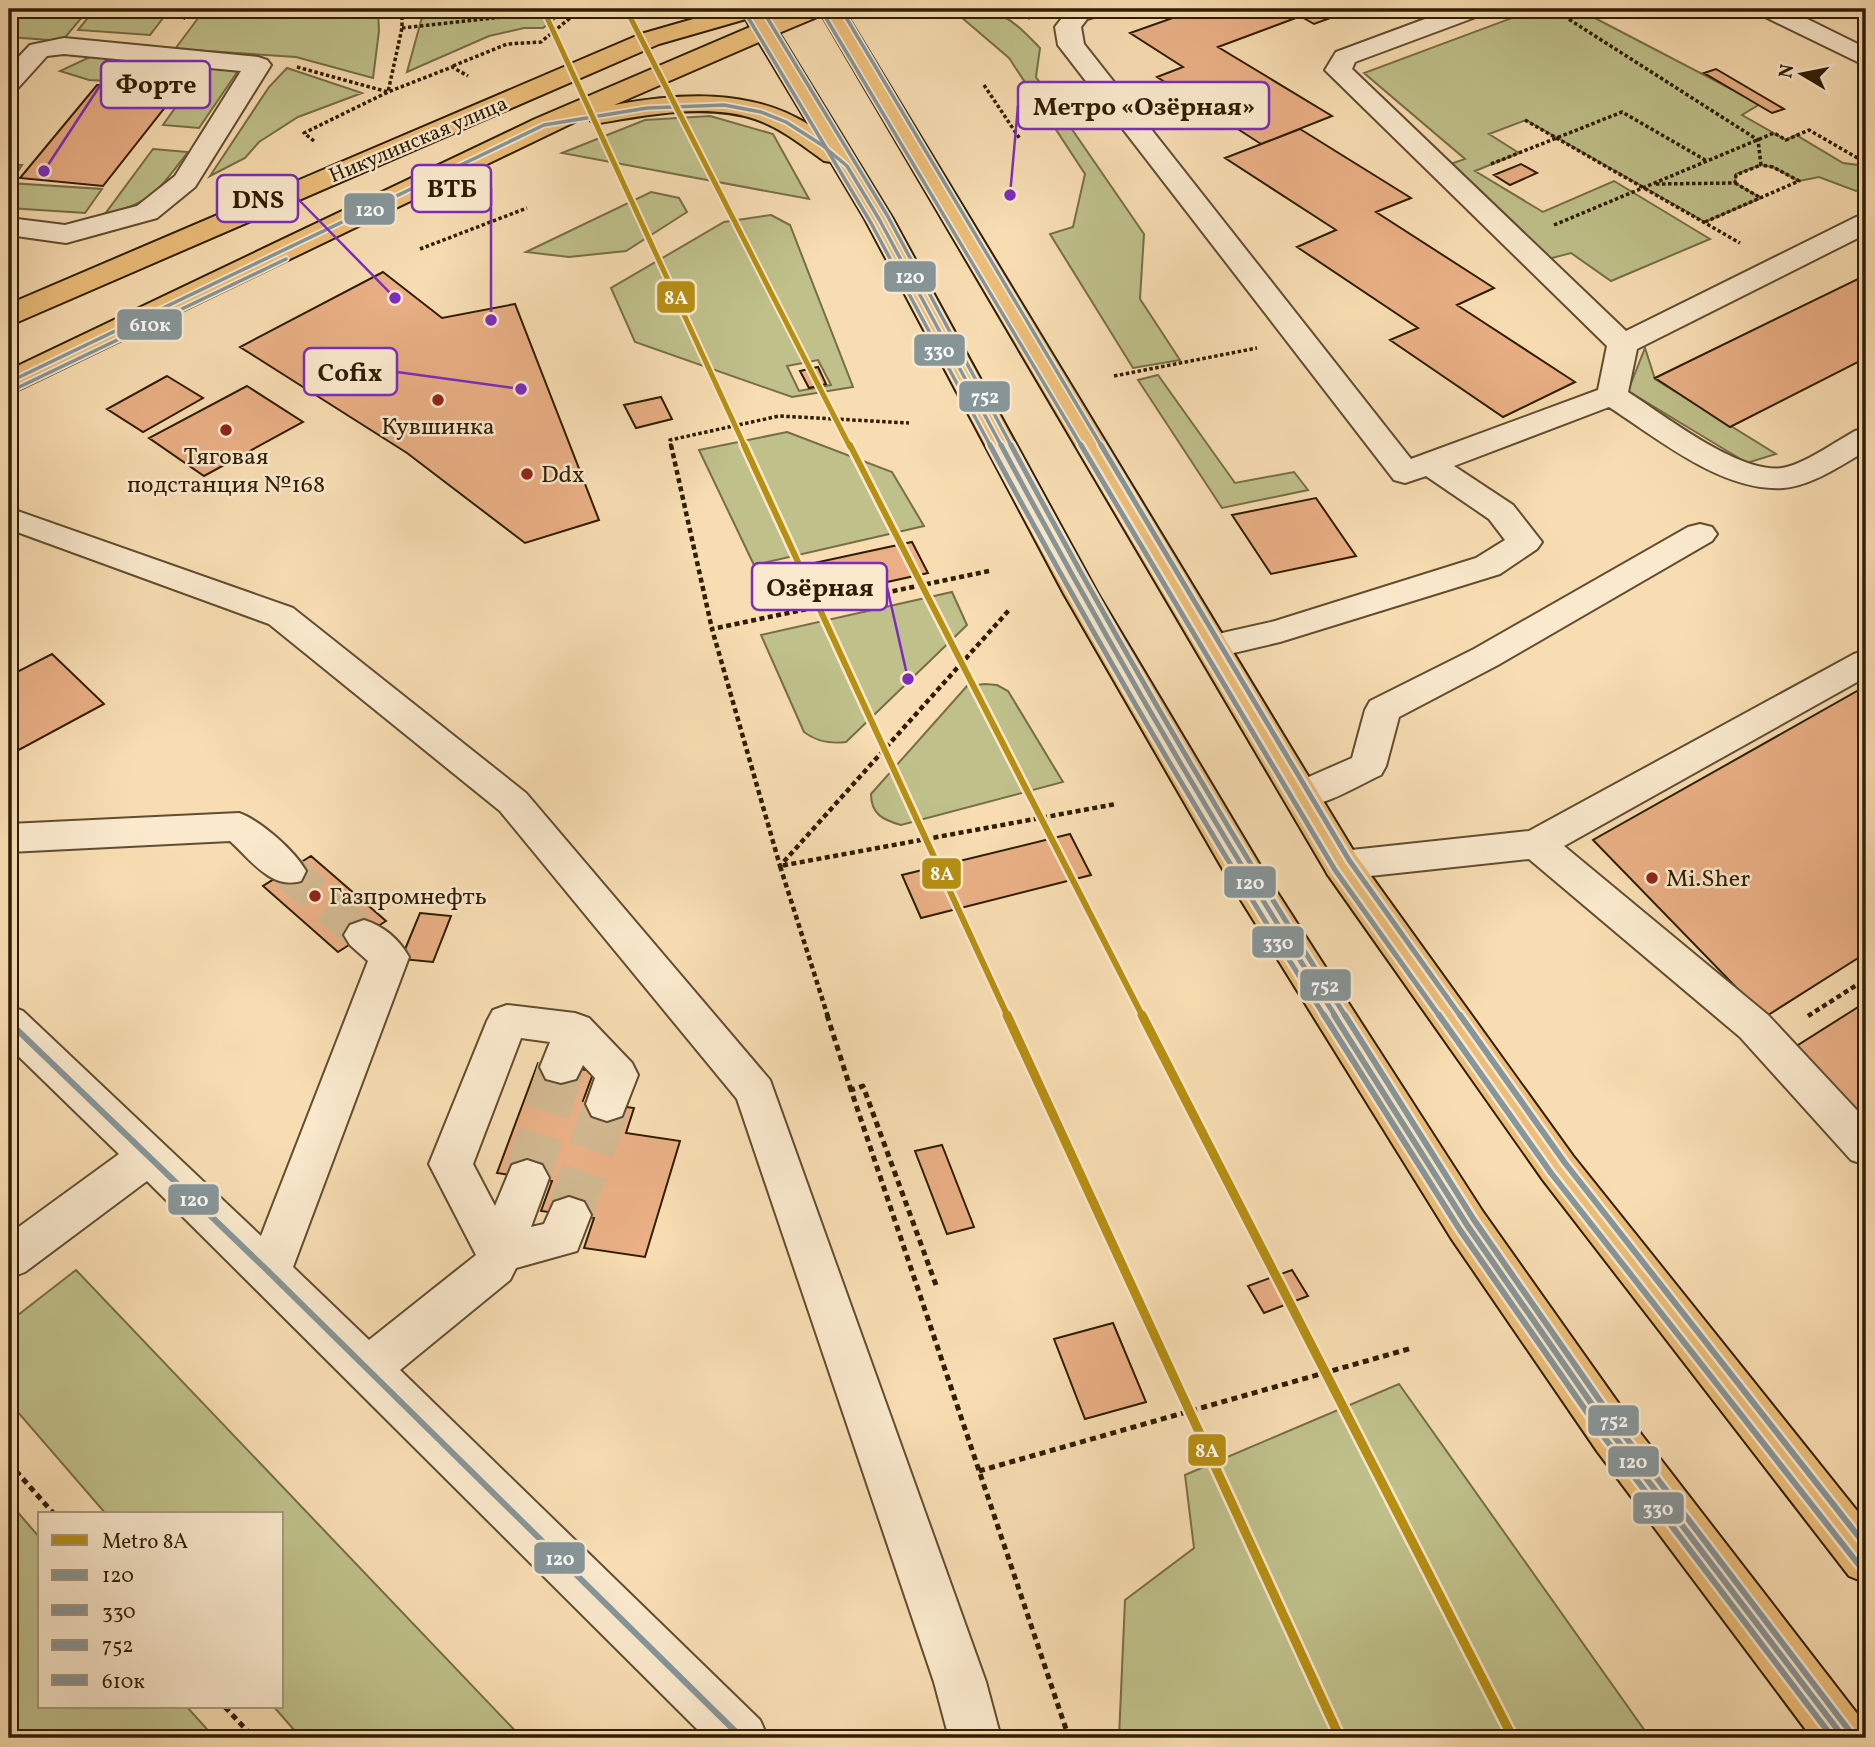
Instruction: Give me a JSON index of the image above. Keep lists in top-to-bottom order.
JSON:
{
  "streets": {
    "main road": ["Никулинская улица"]
  },
  "places": [
    "Форте",
    "Метро «Озёрная»",
    "DNS",
    "ВТБ",
    "Cofix",
    "Кувшинка",
    "Тяговая подстанция №168",
    "Ddx",
    "Озёрная",
    "Mi.Sher",
    "Газпромнефть"
  ],
  "lines": [
    "metro line 8А",
    "transit line 330",
    "transit line 752",
    "transit line 120",
    "transit line 610к"
  ],
  "legend": [
    "Metro 8А",
    "120",
    "330",
    "752",
    "610к"
  ],
  "north": "left"
}
